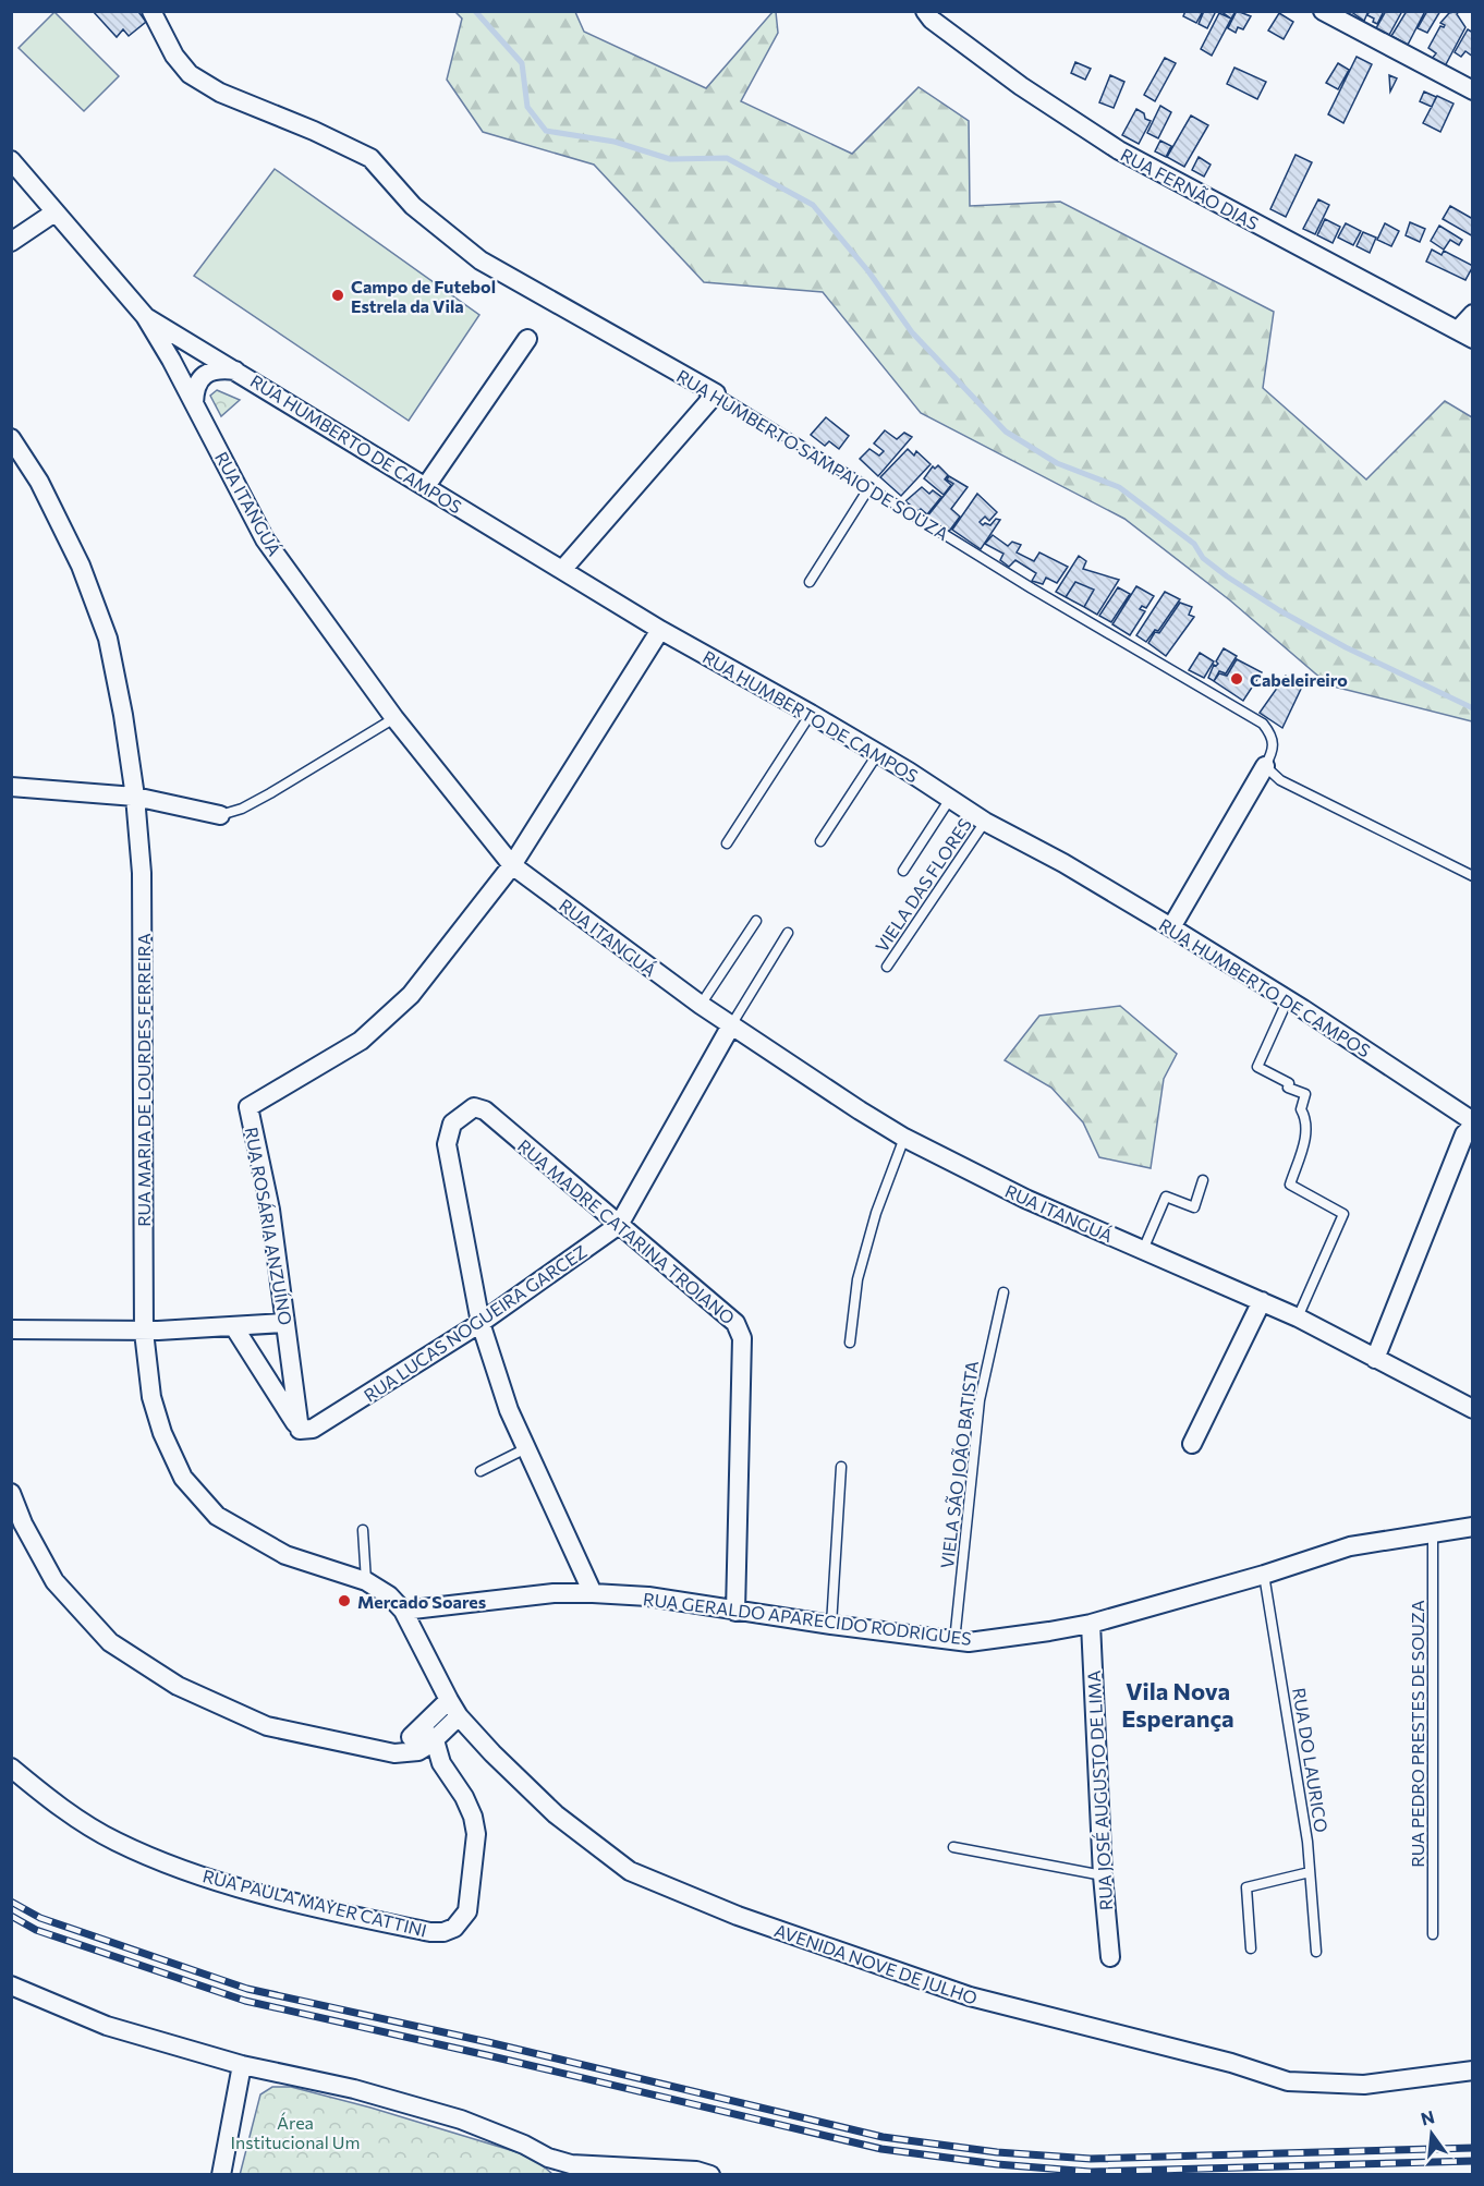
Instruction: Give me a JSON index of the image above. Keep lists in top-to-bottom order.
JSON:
{
  "streets": {
    "street": [
      "RUA FERNÃO DIAS",
      "RUA HUMBERTO DE CAMPOS",
      "RUA HUMBERTO SAMPAIO DE SOUZA",
      "RUA ITANGUÁ",
      "RUA MARIA DE LOURDES FERREIRA",
      "RUA ROSÁRIA ANZUÍNO",
      "RUA MADRE CATARINA TROIANO",
      "RUA LUCAS NOGUEIRA GARCEZ",
      "RUA GERALDO APARECIDO RODRIGUES",
      "RUA JOSÉ AUGUSTO DE LIMA",
      "RUA PAULA MAYER CATTINI",
      "AVENIDA NOVE DE JULHO"
    ],
    "lane": [
      "VIELA DAS FLORES",
      "VIELA SÃO JOÃO BATISTA",
      "RUA PEDRO PRESTES DE SOUZA",
      "RUA DO LAURICO"
    ]
  },
  "crossings": [
    ["RUA HUMBERTO DE CAMPOS", "RUA ITANGUÁ"],
    ["RUA HUMBERTO DE CAMPOS", "VIELA DAS FLORES"],
    ["RUA ITANGUÁ", "RUA ROSÁRIA ANZUÍNO"],
    ["RUA ITANGUÁ", "RUA LUCAS NOGUEIRA GARCEZ"],
    ["RUA MARIA DE LOURDES FERREIRA", "RUA GERALDO APARECIDO RODRIGUES"],
    ["RUA MARIA DE LOURDES FERREIRA", "AVENIDA NOVE DE JULHO"],
    ["RUA ROSÁRIA ANZUÍNO", "RUA LUCAS NOGUEIRA GARCEZ"],
    ["RUA MADRE CATARINA TROIANO", "RUA LUCAS NOGUEIRA GARCEZ"],
    ["RUA MADRE CATARINA TROIANO", "RUA GERALDO APARECIDO RODRIGUES"],
    ["VIELA SÃO JOÃO BATISTA", "RUA GERALDO APARECIDO RODRIGUES"],
    ["RUA GERALDO APARECIDO RODRIGUES", "RUA PEDRO PRESTES DE SOUZA"],
    ["RUA GERALDO APARECIDO RODRIGUES", "RUA DO LAURICO"],
    ["RUA GERALDO APARECIDO RODRIGUES", "RUA JOSÉ AUGUSTO DE LIMA"],
    ["RUA GERALDO APARECIDO RODRIGUES", "AVENIDA NOVE DE JULHO"]
  ],
  "districts": ["Vila Nova Esperança"],
  "parks": ["Área Institucional Um"],
  "places": ["Campo de Futebol Estrela da Vila", "Cabeleireiro", "Mercado Soares"],
  "north": "top"
}
